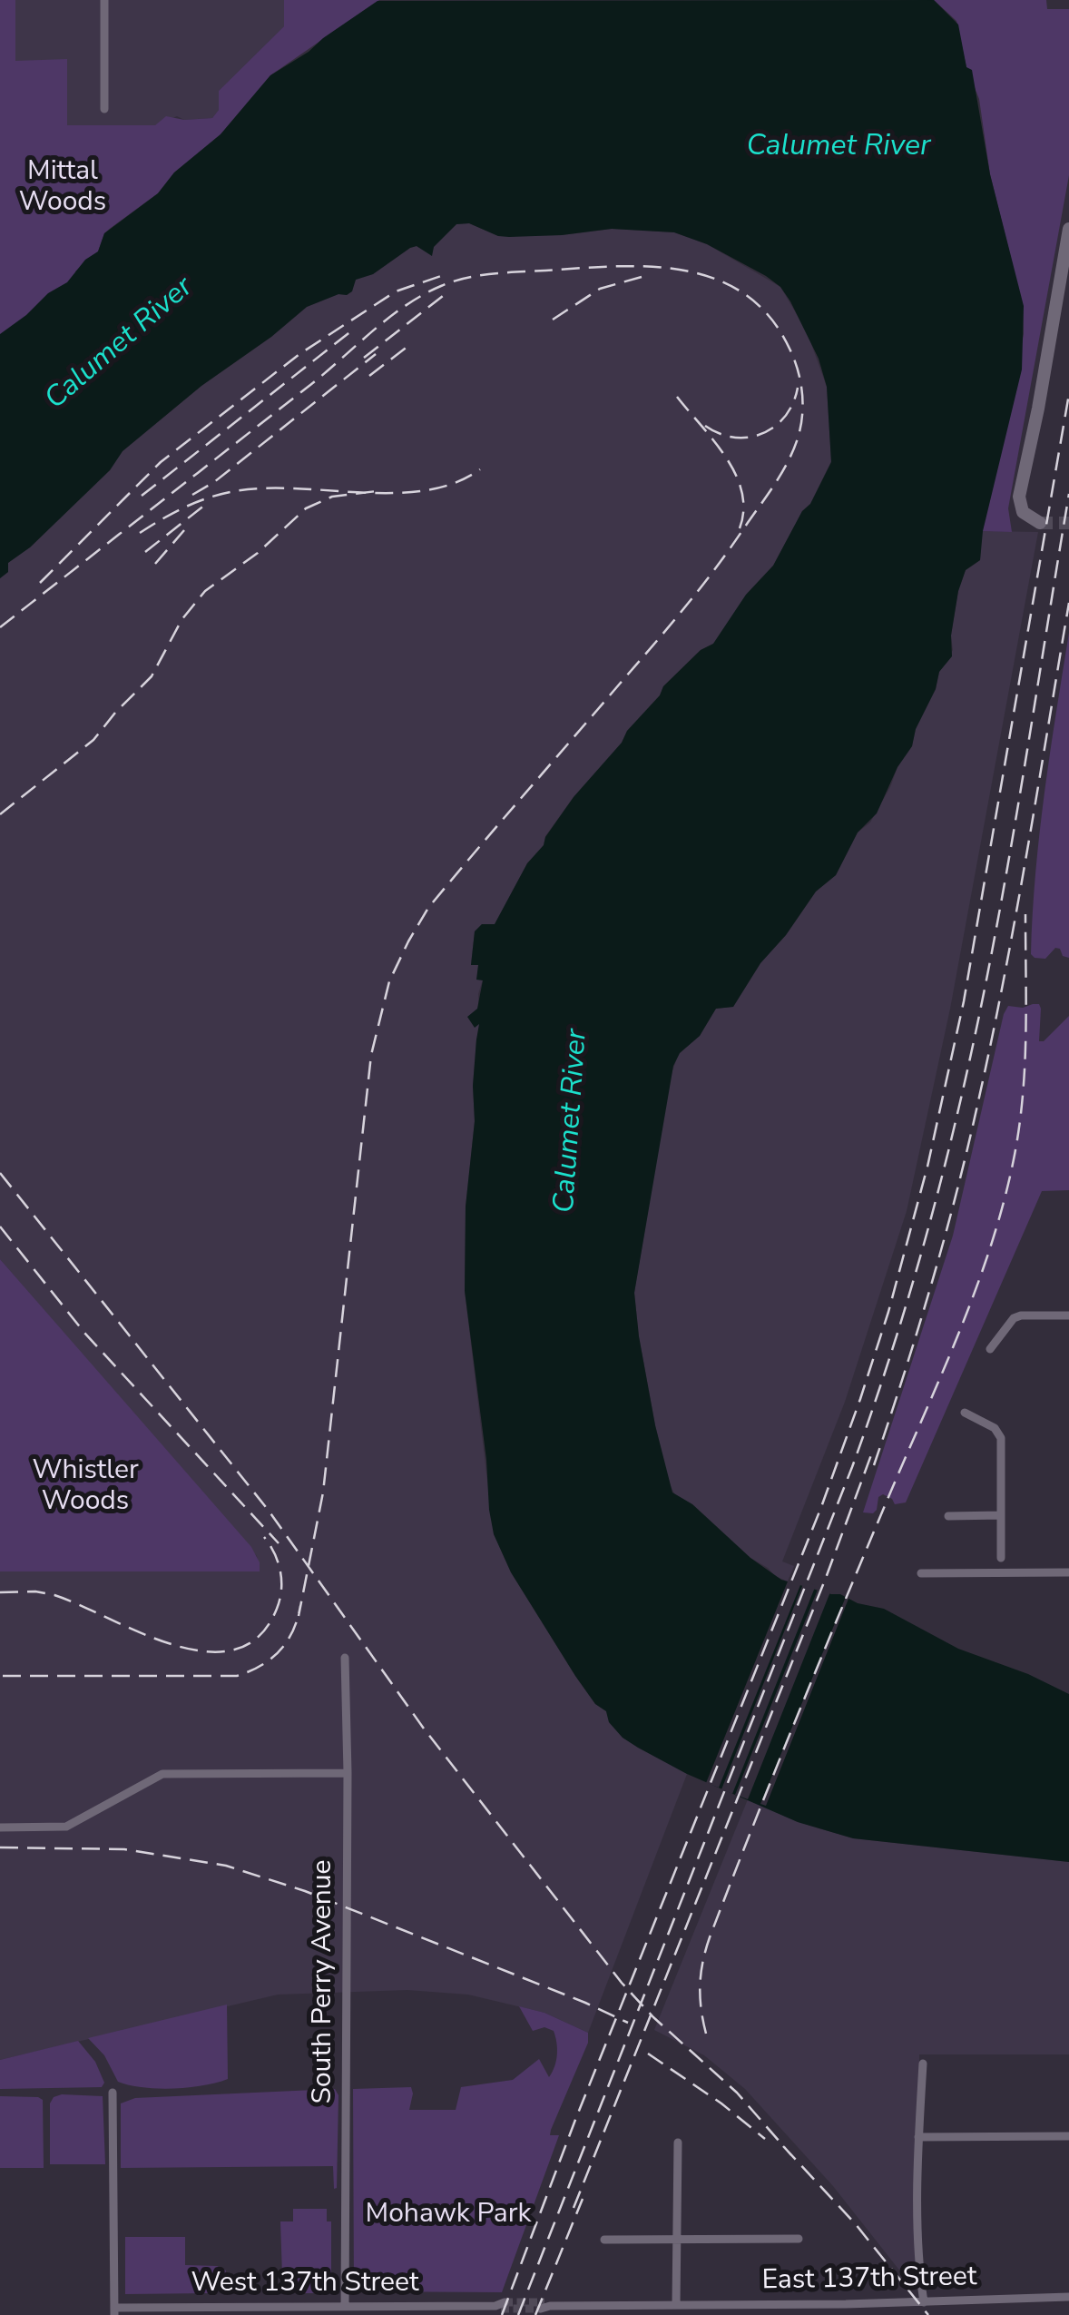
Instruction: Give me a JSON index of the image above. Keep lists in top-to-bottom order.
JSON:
{
  "streets": {
    "street": ["South Perry Avenue", "East 137th Street", "West 137th Street"]
  },
  "crossings": [
    ["South Perry Avenue", "West 137th Street"]
  ],
  "water": ["Calumet River"],
  "parks": ["Mittal Woods", "Whistler Woods", "Mohawk Park"]
}
